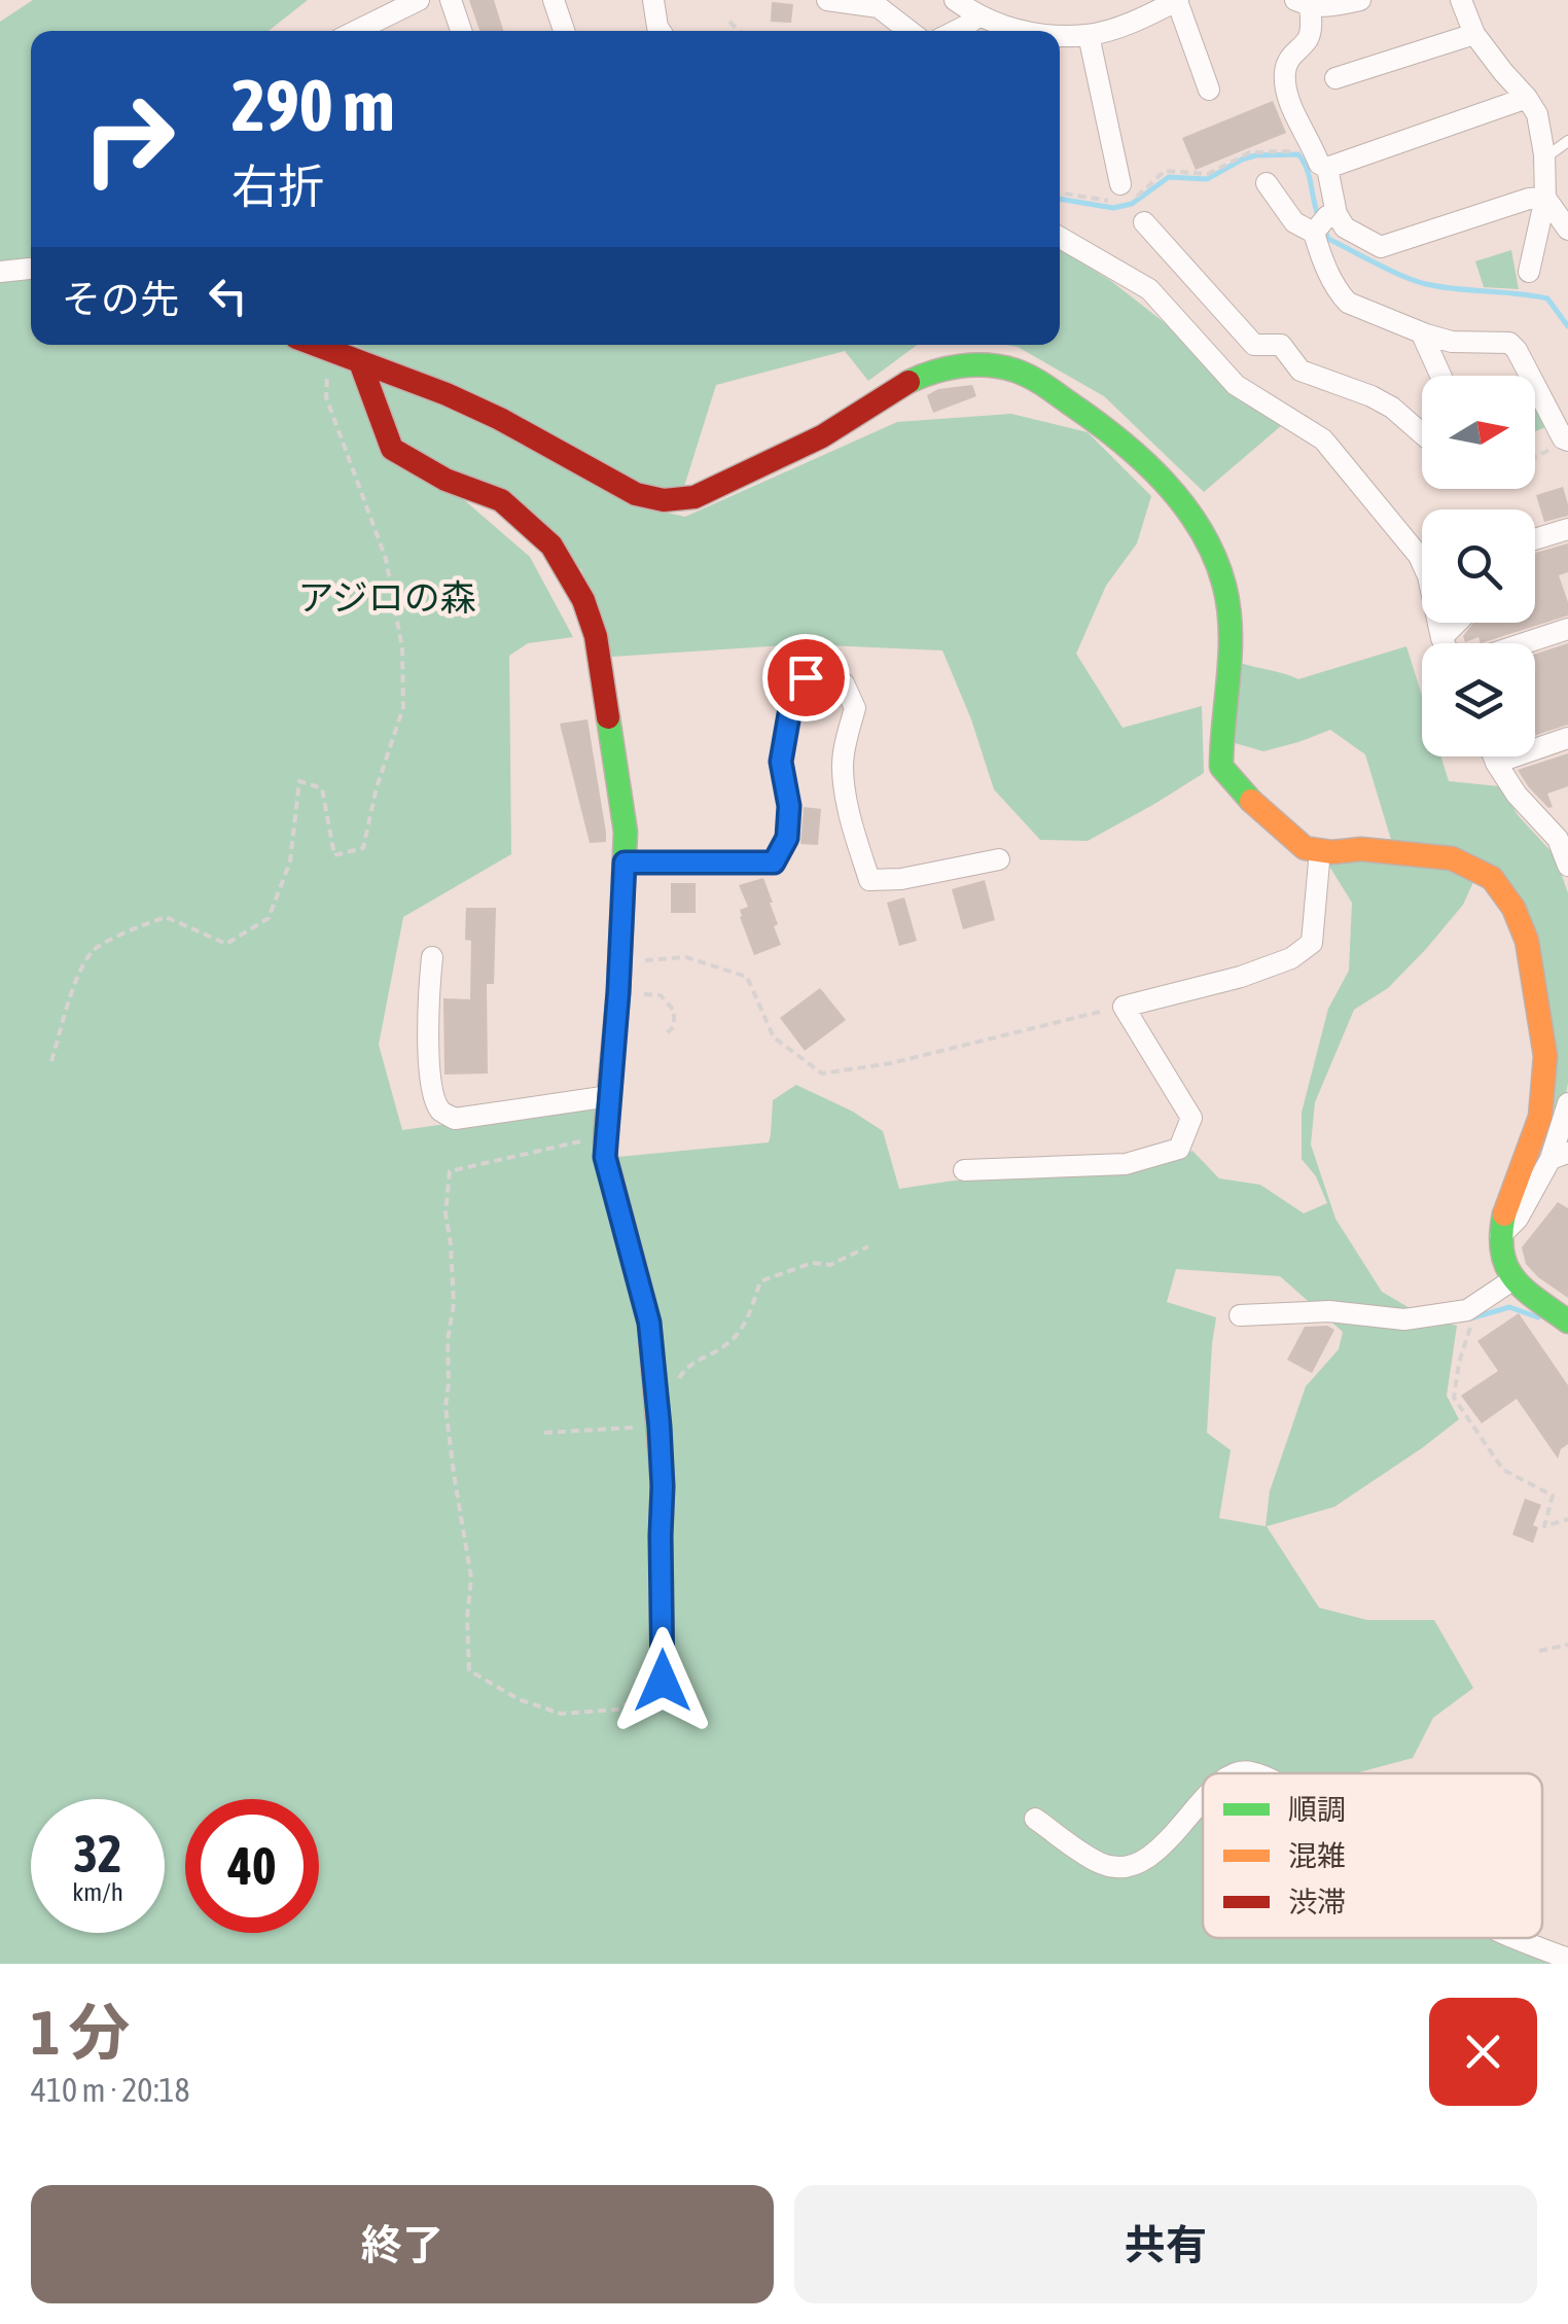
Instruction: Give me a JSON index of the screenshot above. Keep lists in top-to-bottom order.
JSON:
{
  "parks": ["アジロの森"],
  "legend": ["順調", "混雑", "渋滞"],
  "north": "right",
  "page": {
    "turn": ["290 m", "右折"],
    "then": "その先",
    "speed": "32 km/h",
    "limit": "40",
    "heading": ["1 分", "410 m · 20:18"],
    "buttons": ["終了", "共有"]
  }
}
